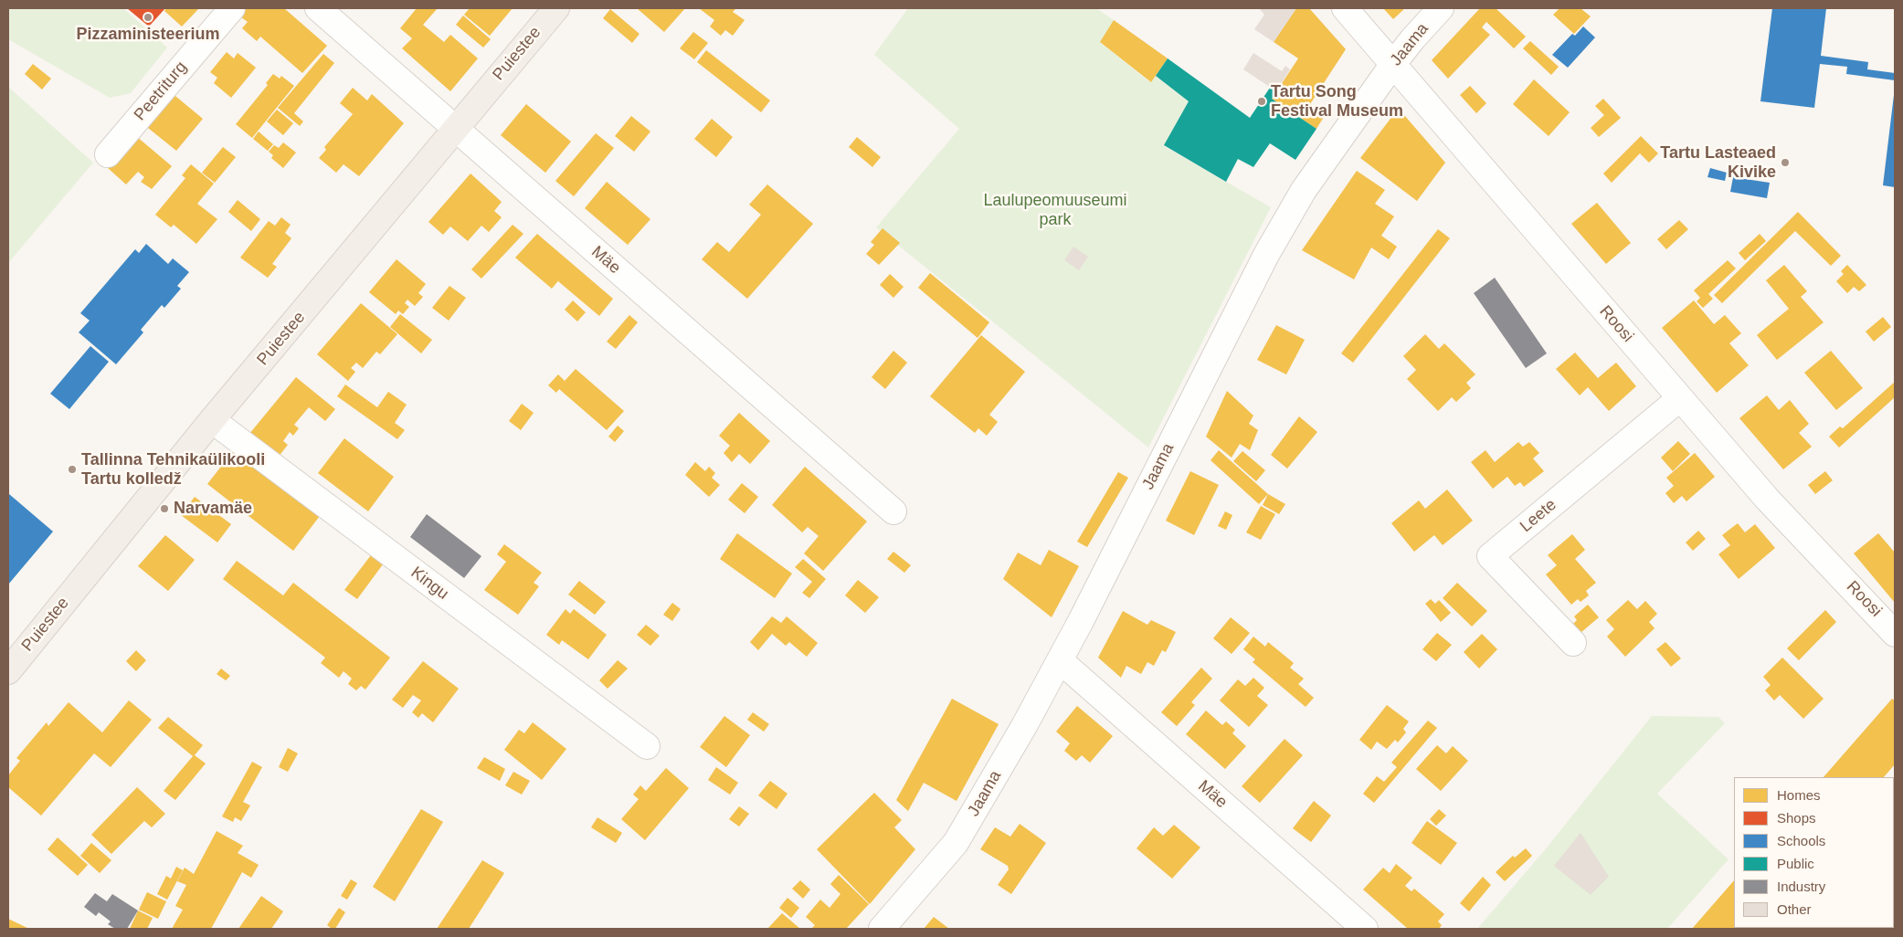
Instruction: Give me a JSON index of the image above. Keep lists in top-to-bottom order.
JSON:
{
  "streets": {
    "main road": ["Puiestee"],
    "street": [
      "Jaama",
      "Peetriturg",
      "Mäe",
      "Roosi",
      "Leete",
      "Kingu"
    ]
  },
  "crossings": [
    ["Jaama", "Mäe"],
    ["Jaama", "Roosi"],
    ["Puiestee", "Mäe"],
    ["Puiestee", "Kingu"],
    ["Roosi", "Leete"]
  ],
  "parks": ["Laulupeomuuseumi park"],
  "places": [
    "Pizzaministeerium",
    "Tartu Song Festival Museum",
    "Tartu Lasteaed Kivike",
    "Tallinna Tehnikaülikooli Tartu kolledž",
    "Narvamäe"
  ],
  "legend": [
    "Homes",
    "Shops",
    "Schools",
    "Public",
    "Industry",
    "Other"
  ]
}
